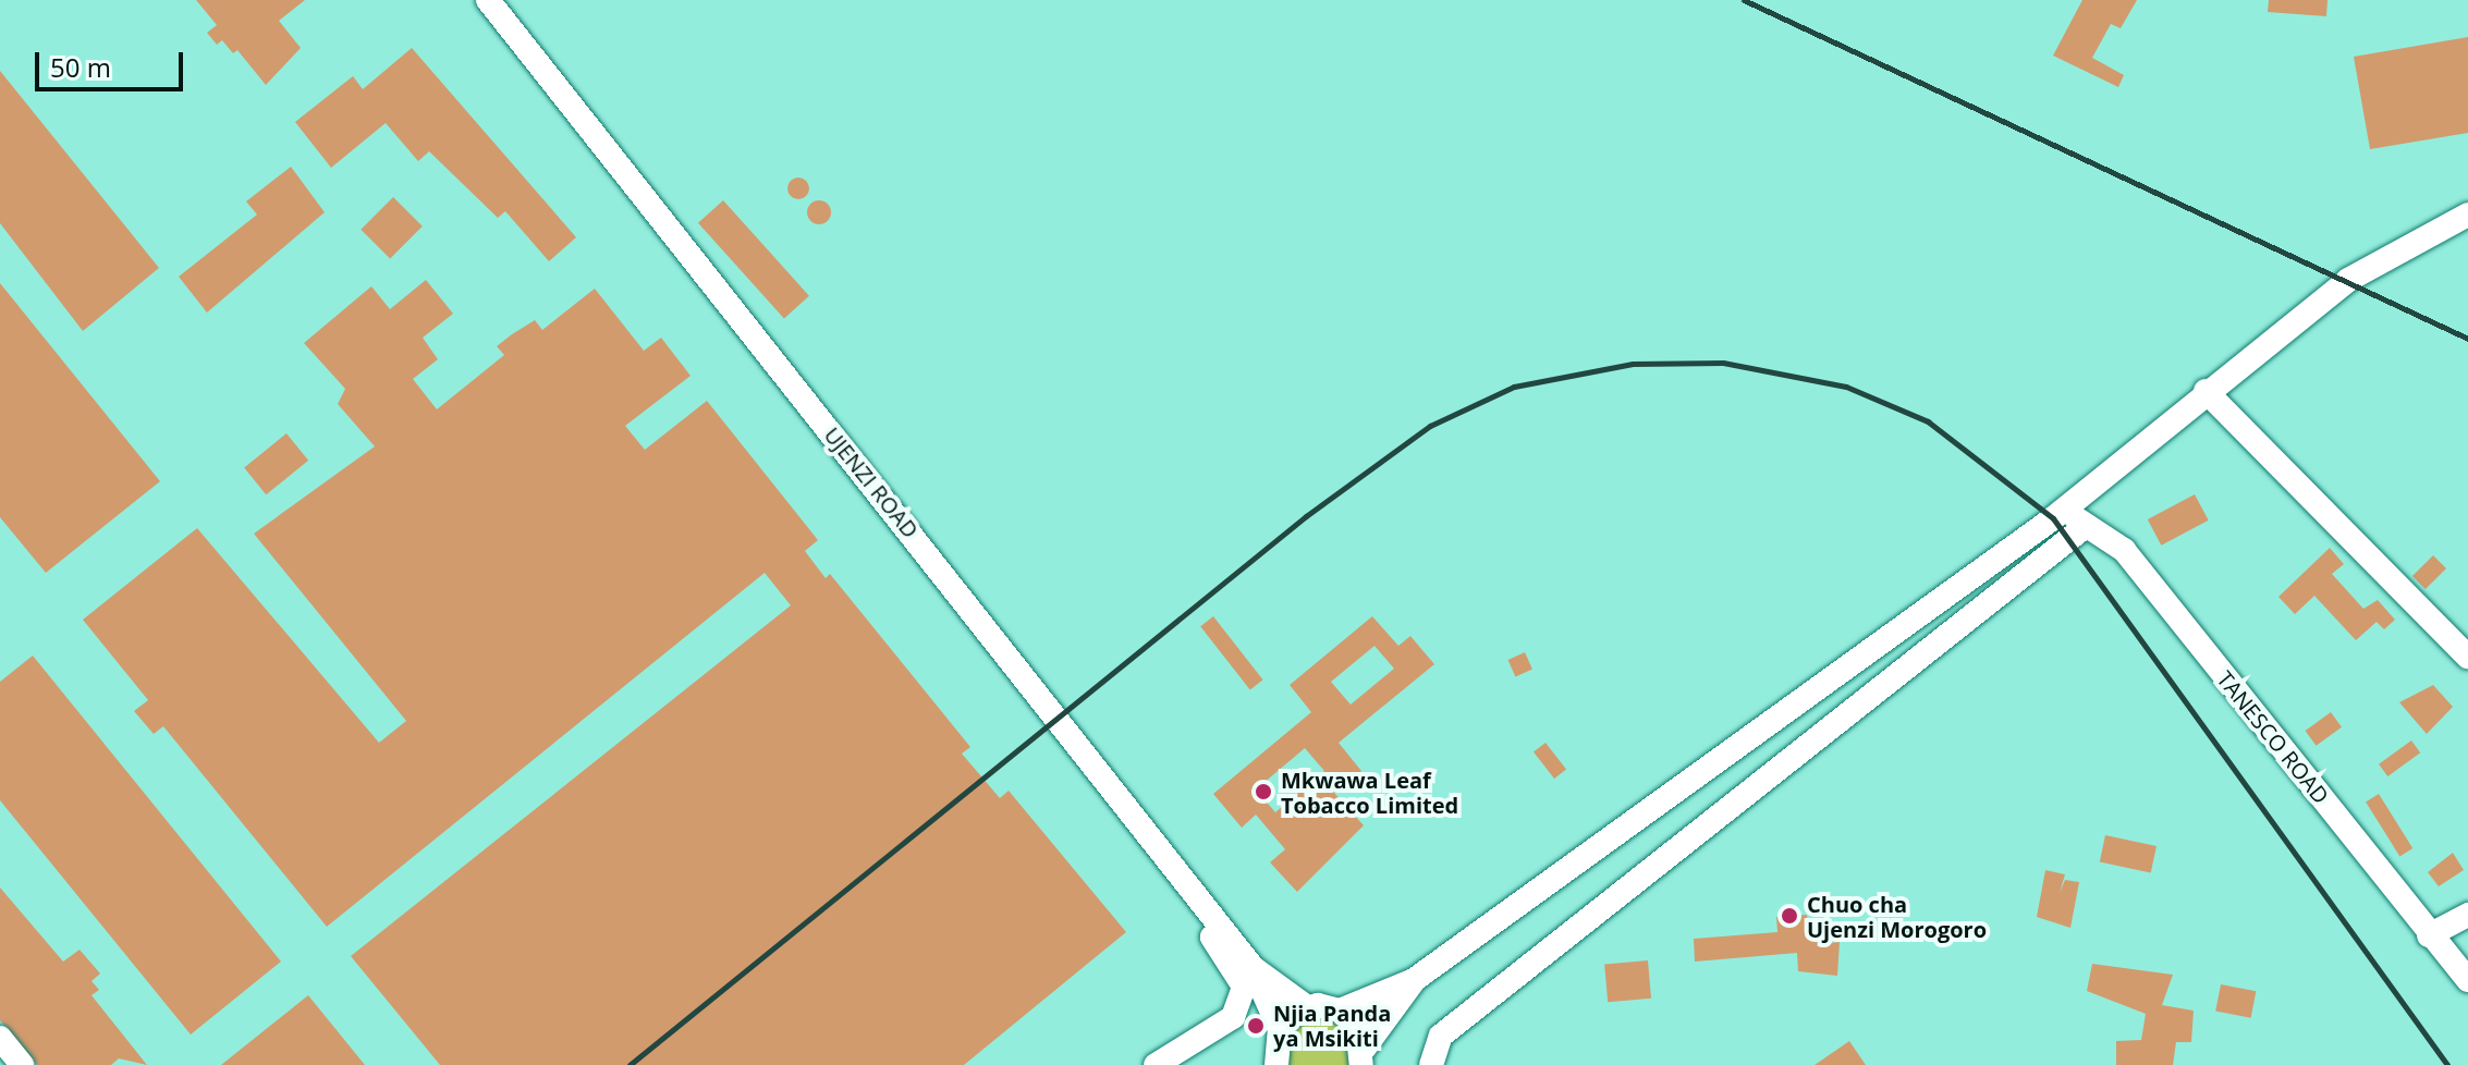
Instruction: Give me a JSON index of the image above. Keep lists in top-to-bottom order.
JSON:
{
  "streets": {
    "street": ["UJENZI ROAD", "TANESCO ROAD"]
  },
  "places": ["Mkwawa Leaf Tobacco Limited", "Chuo cha Ujenzi Morogoro", "Njia Panda ya Msikiti"],
  "scale_bar": "50 m"
}
